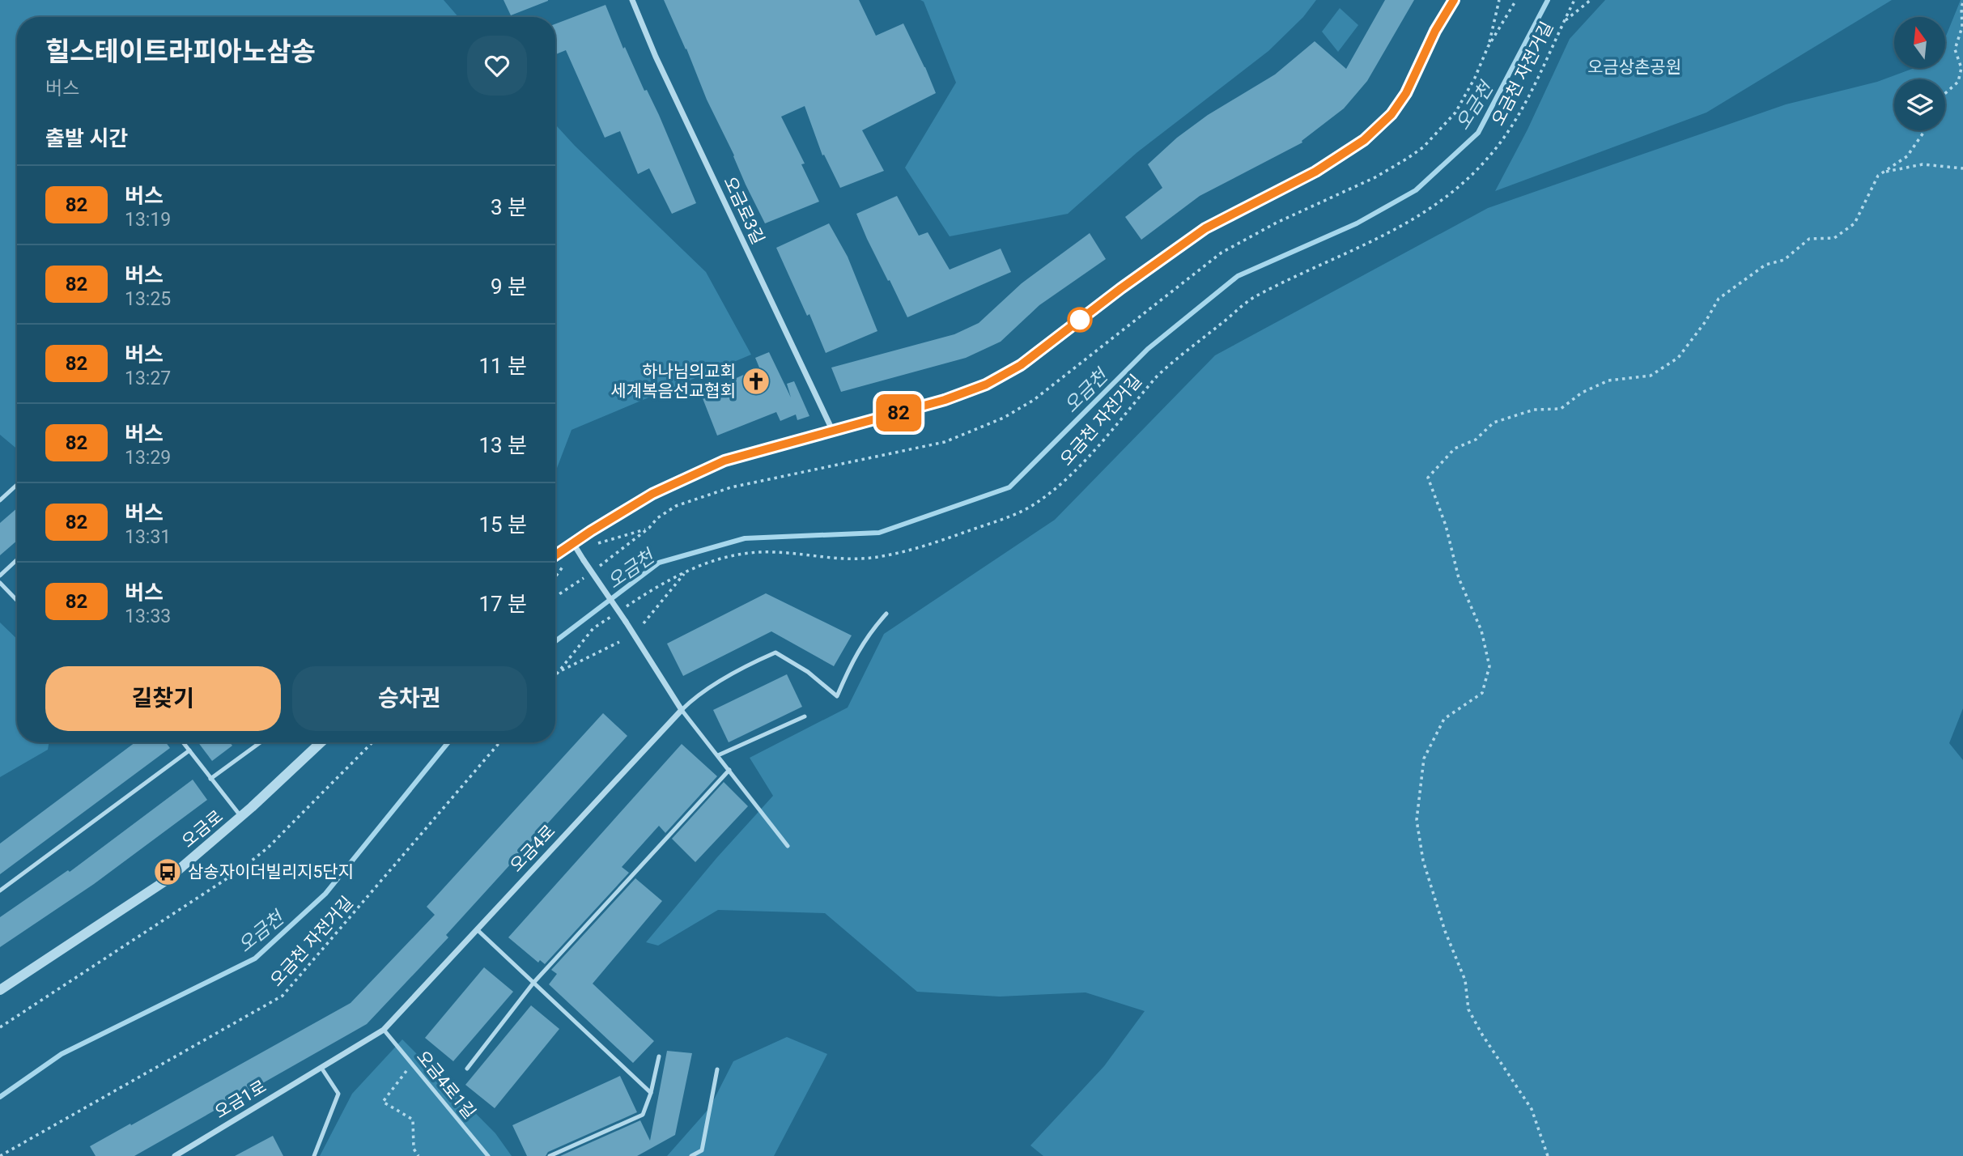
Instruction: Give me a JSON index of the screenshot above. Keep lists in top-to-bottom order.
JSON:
{
  "streets": {
    "street": [
      "오금로3길",
      "오금로",
      "오금4로",
      "오금1로"
    ],
    "lane": ["오금4로1길"],
    "path": ["오금천 자전거길"]
  },
  "crossings": [
    ["오금4로", "오금4로1길"],
    ["오금4로", "오금1로"]
  ],
  "water": ["오금천"],
  "parks": ["오금상촌공원"],
  "places": {
    "church": ["하나님의교회 세계복음선교협회"],
    "bus stop": ["삼송자이더빌리지5단지"]
  },
  "lines": ["bus line 82"],
  "north": "top",
  "page": {
    "on_map": "82",
    "heading": [
      ["힐스테이트라피아노삼송", "버스"],
      "출발 시간"
    ],
    "list": [
      {
        "mark": "82",
        "name": "버스",
        "note": "13:19",
        "value": "3 분"
      },
      {
        "mark": "82",
        "name": "버스",
        "note": "13:25",
        "value": "9 분"
      },
      {
        "mark": "82",
        "name": "버스",
        "note": "13:27",
        "value": "11 분"
      },
      {
        "mark": "82",
        "name": "버스",
        "note": "13:29",
        "value": "13 분"
      },
      {
        "mark": "82",
        "name": "버스",
        "note": "13:31",
        "value": "15 분"
      },
      {
        "mark": "82",
        "name": "버스",
        "note": "13:33",
        "value": "17 분"
      }
    ],
    "buttons": ["길찾기", "승차권"]
  }
}
